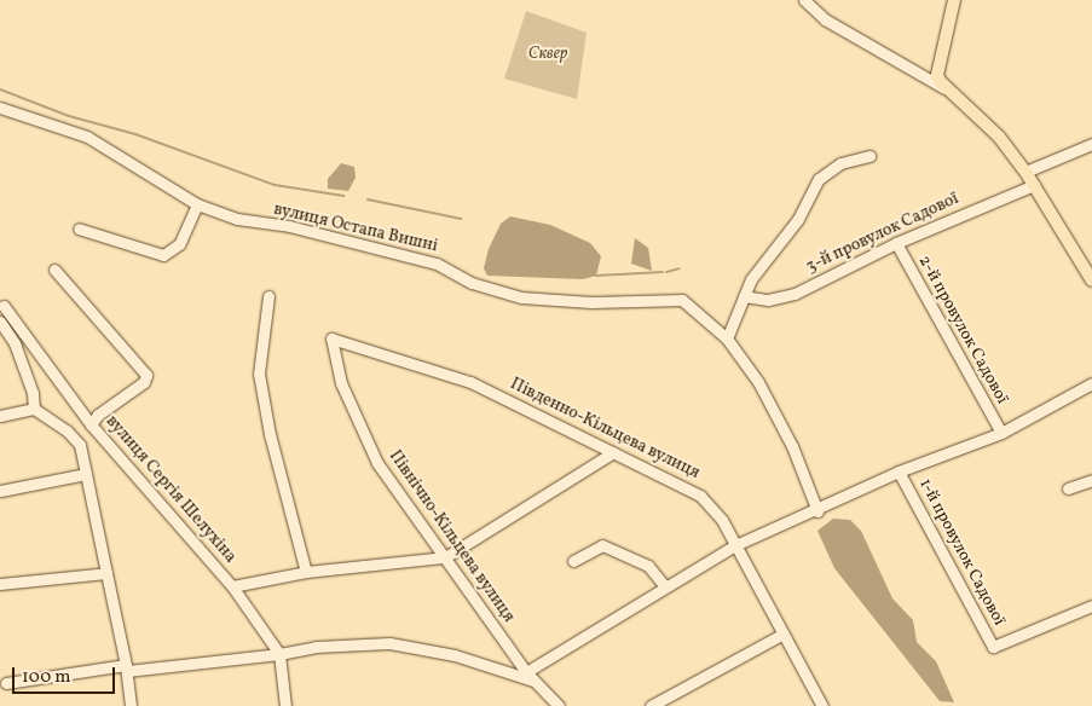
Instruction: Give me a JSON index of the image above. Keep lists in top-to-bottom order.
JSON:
{
  "streets": {
    "street": [
      "вулиця Остапа Вишні",
      "3-й провулок Садової",
      "2-й провулок Садової",
      "Південно-Кільцева вулиця",
      "вулиця Сергія Шелухіна",
      "Північно-Кільцева вулиця",
      "1-й провулок Садової"
    ]
  },
  "crossings": [
    ["3-й провулок Садової", "2-й провулок Садової"],
    ["2-й провулок Садової", "1-й провулок Садової"],
    ["Південно-Кільцева вулиця", "Північно-Кільцева вулиця"]
  ],
  "parks": ["Сквер"],
  "scale_bar": "100 m"
}
